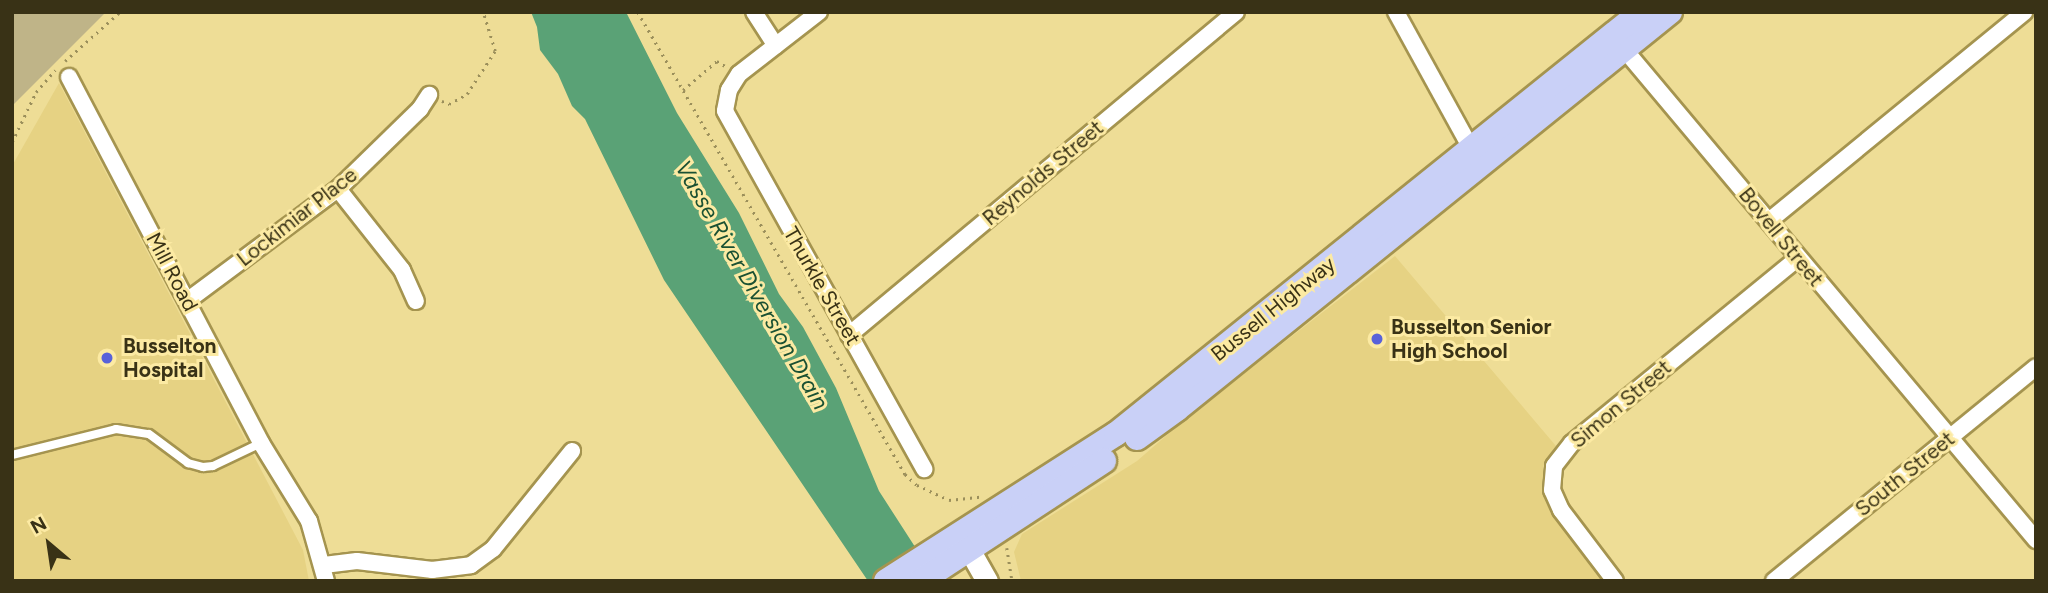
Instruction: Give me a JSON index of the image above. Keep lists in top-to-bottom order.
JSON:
{
  "streets": {
    "main road": ["Bussell Highway"],
    "street": [
      "Reynolds Street",
      "Lockimiar Place",
      "Bovell Street",
      "Mill Road",
      "Thurkle Street",
      "Simon Street",
      "South Street"
    ]
  },
  "crossings": [
    ["Reynolds Street", "Thurkle Street"],
    ["Lockimiar Place", "Mill Road"],
    ["Bovell Street", "Bussell Highway"],
    ["Bovell Street", "Simon Street"],
    ["Bovell Street", "South Street"]
  ],
  "water": ["Vasse River Diversion Drain"],
  "places": ["Busselton Senior High School", "Busselton Hospital"],
  "north": "top left"
}
